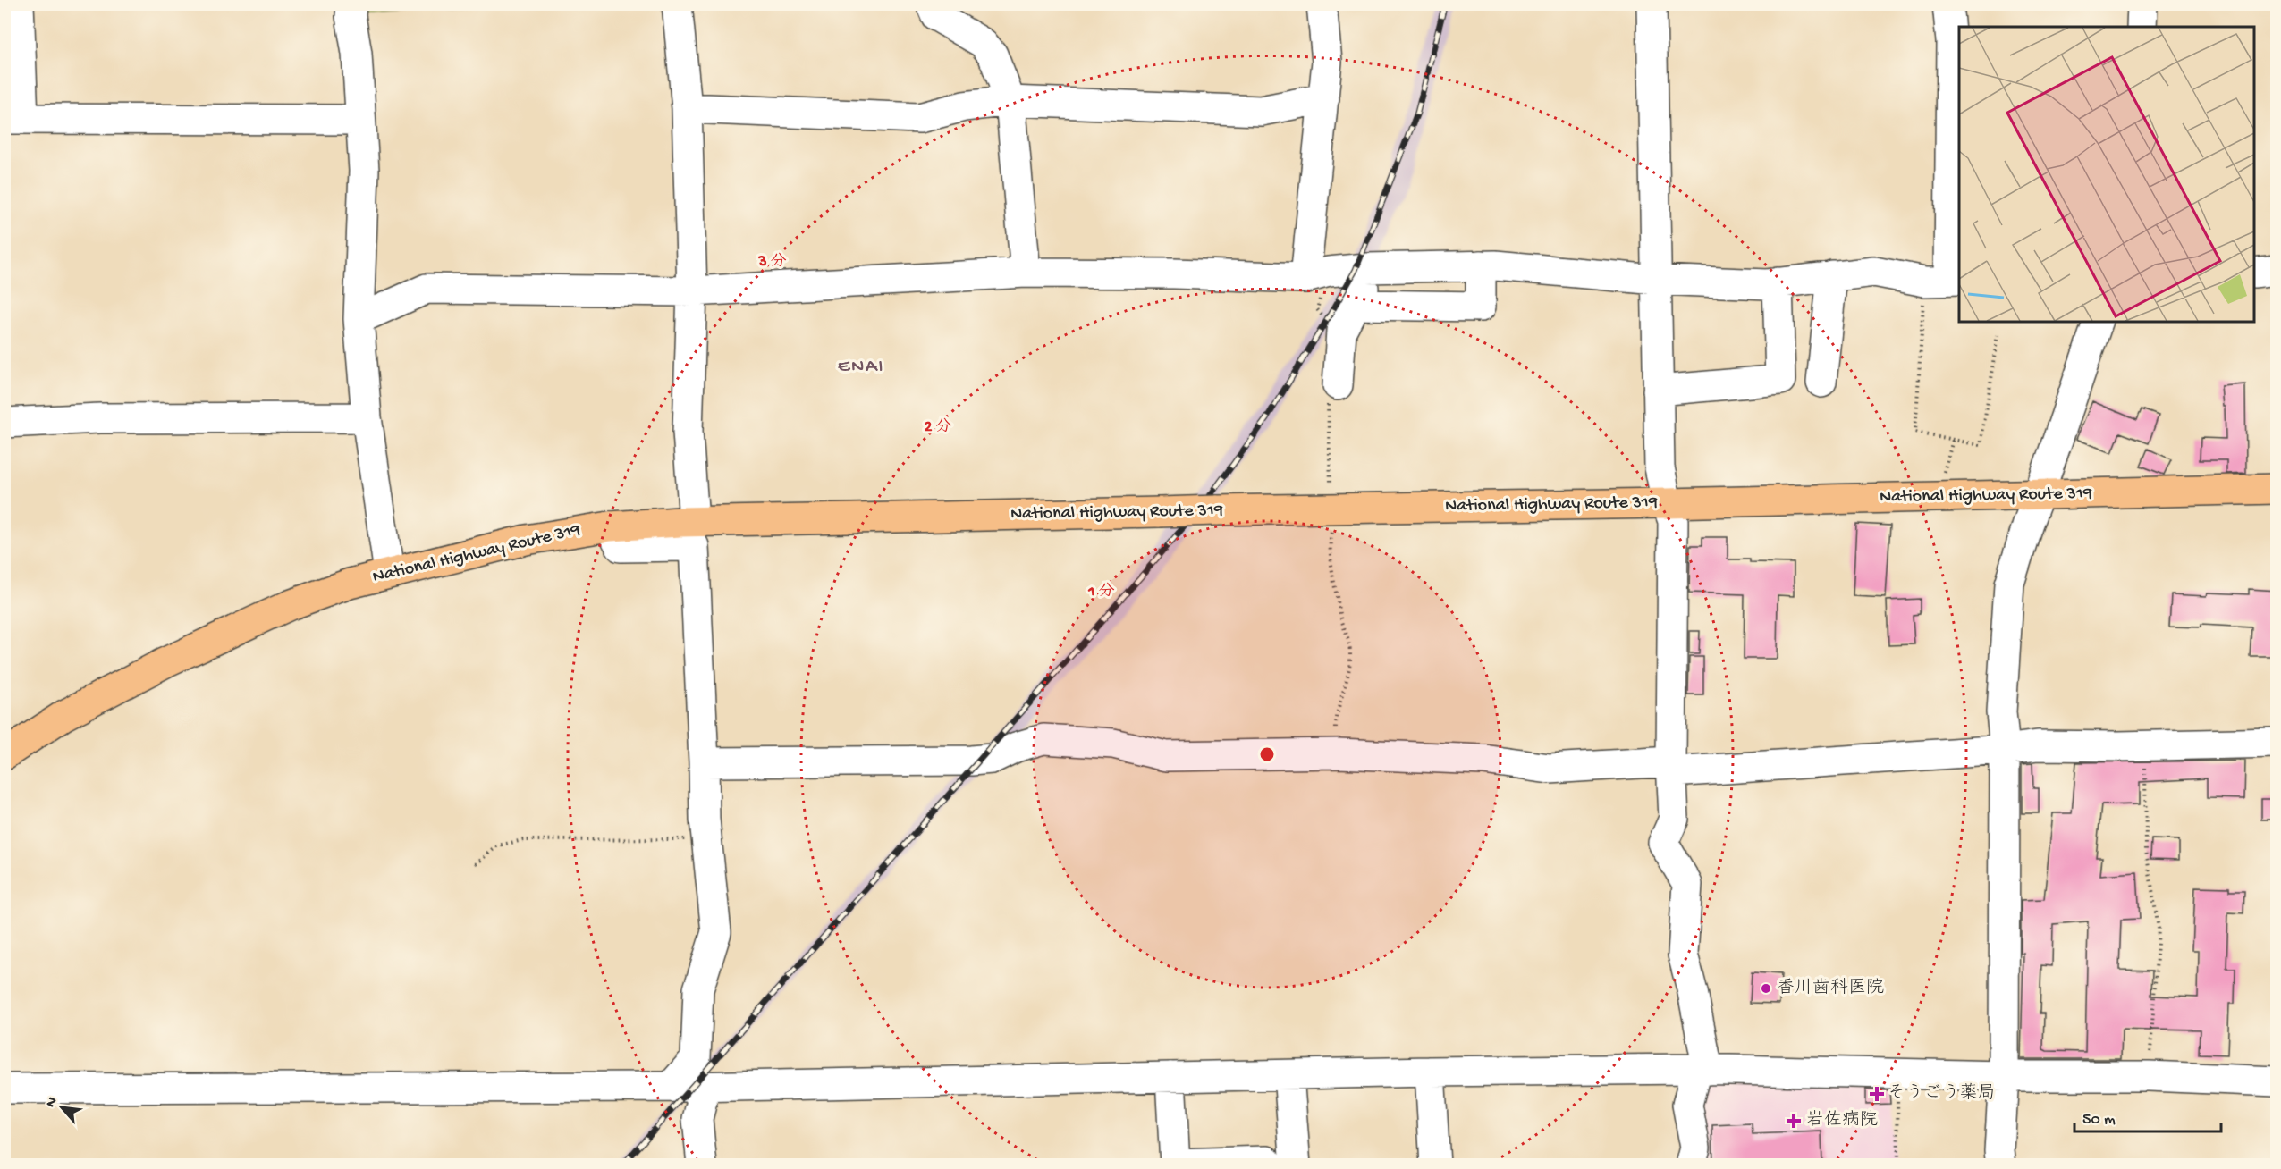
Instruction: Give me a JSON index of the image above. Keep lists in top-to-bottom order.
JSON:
{
  "streets": {
    "highway": ["National Highway Route 319"]
  },
  "districts": ["ENAI"],
  "places": {
    "other": ["香川歯科医院"],
    "health": ["そうごう薬局", "岩佐病院"]
  },
  "scale_bar": "50 m",
  "north": "top left",
  "rings": ["3 分", "2 分", "1 分"]
}
